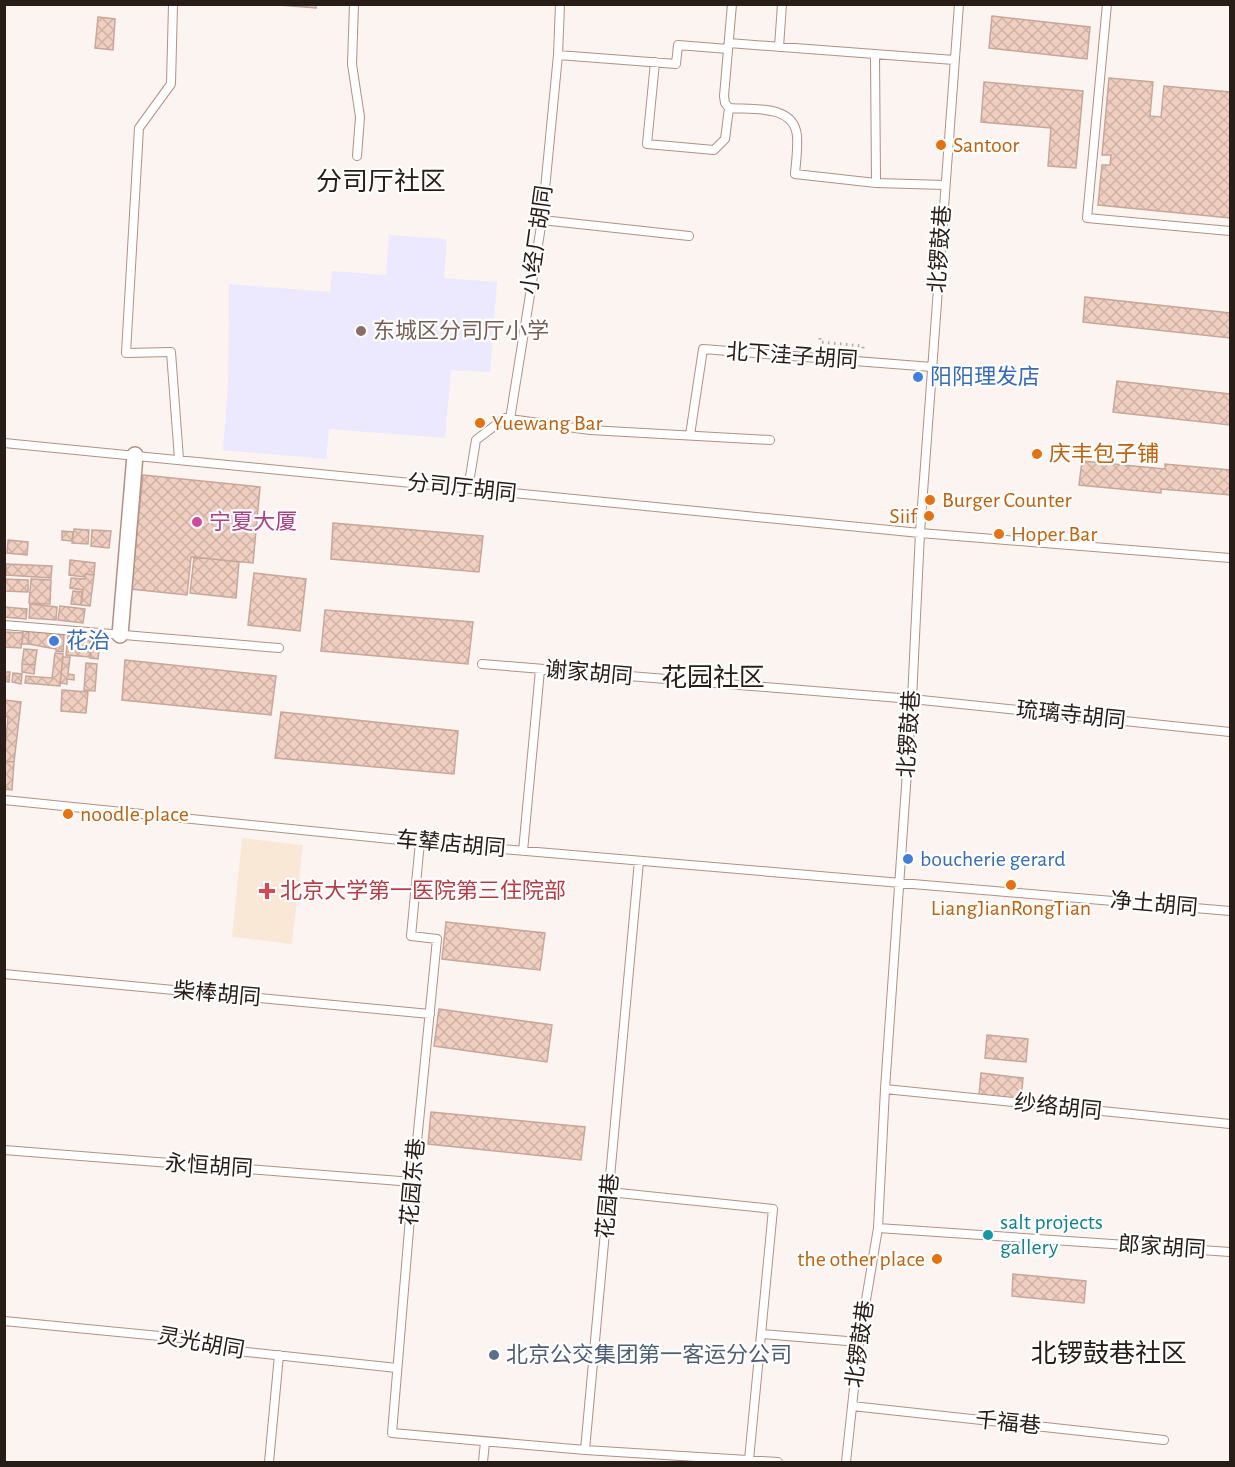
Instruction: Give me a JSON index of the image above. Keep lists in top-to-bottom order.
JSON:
{
  "streets": {
    "lane": [
      "小经厂胡同",
      "北锣鼓巷",
      "北下洼子胡同",
      "分司厅胡同",
      "谢家胡同",
      "琉璃寺胡同",
      "车辇店胡同",
      "净土胡同",
      "柴棒胡同",
      "纱络胡同",
      "永恒胡同",
      "花园东巷",
      "花园巷",
      "郎家胡同",
      "灵光胡同",
      "千福巷"
    ]
  },
  "crossings": [
    ["北锣鼓巷", "北下洼子胡同"],
    ["北锣鼓巷", "分司厅胡同"],
    ["北锣鼓巷", "谢家胡同"],
    ["北锣鼓巷", "琉璃寺胡同"],
    ["北锣鼓巷", "车辇店胡同"],
    ["北锣鼓巷", "净土胡同"],
    ["北锣鼓巷", "纱络胡同"],
    ["北锣鼓巷", "郎家胡同"],
    ["北锣鼓巷", "千福巷"],
    ["谢家胡同", "琉璃寺胡同"],
    ["车辇店胡同", "净土胡同"],
    ["车辇店胡同", "花园东巷"],
    ["车辇店胡同", "花园巷"],
    ["柴棒胡同", "花园东巷"],
    ["永恒胡同", "花园东巷"],
    ["花园东巷", "灵光胡同"]
  ],
  "districts": ["分司厅社区", "花园社区", "北锣鼓巷社区"],
  "places": {
    "other": [
      "Santoor",
      "东城区分司厅小学",
      "阳阳理发店",
      "Yuewang Bar",
      "庆丰包子铺",
      "Burger Counter",
      "Siif",
      "宁夏大厦",
      "Hoper Bar",
      "花治",
      "noodle place",
      "boucherie gerard",
      "LiangJianRongTian",
      "salt projects gallery",
      "the other place",
      "北京公交集团第一客运分公司"
    ],
    "health": ["北京大学第一医院第三住院部"]
  }
}
